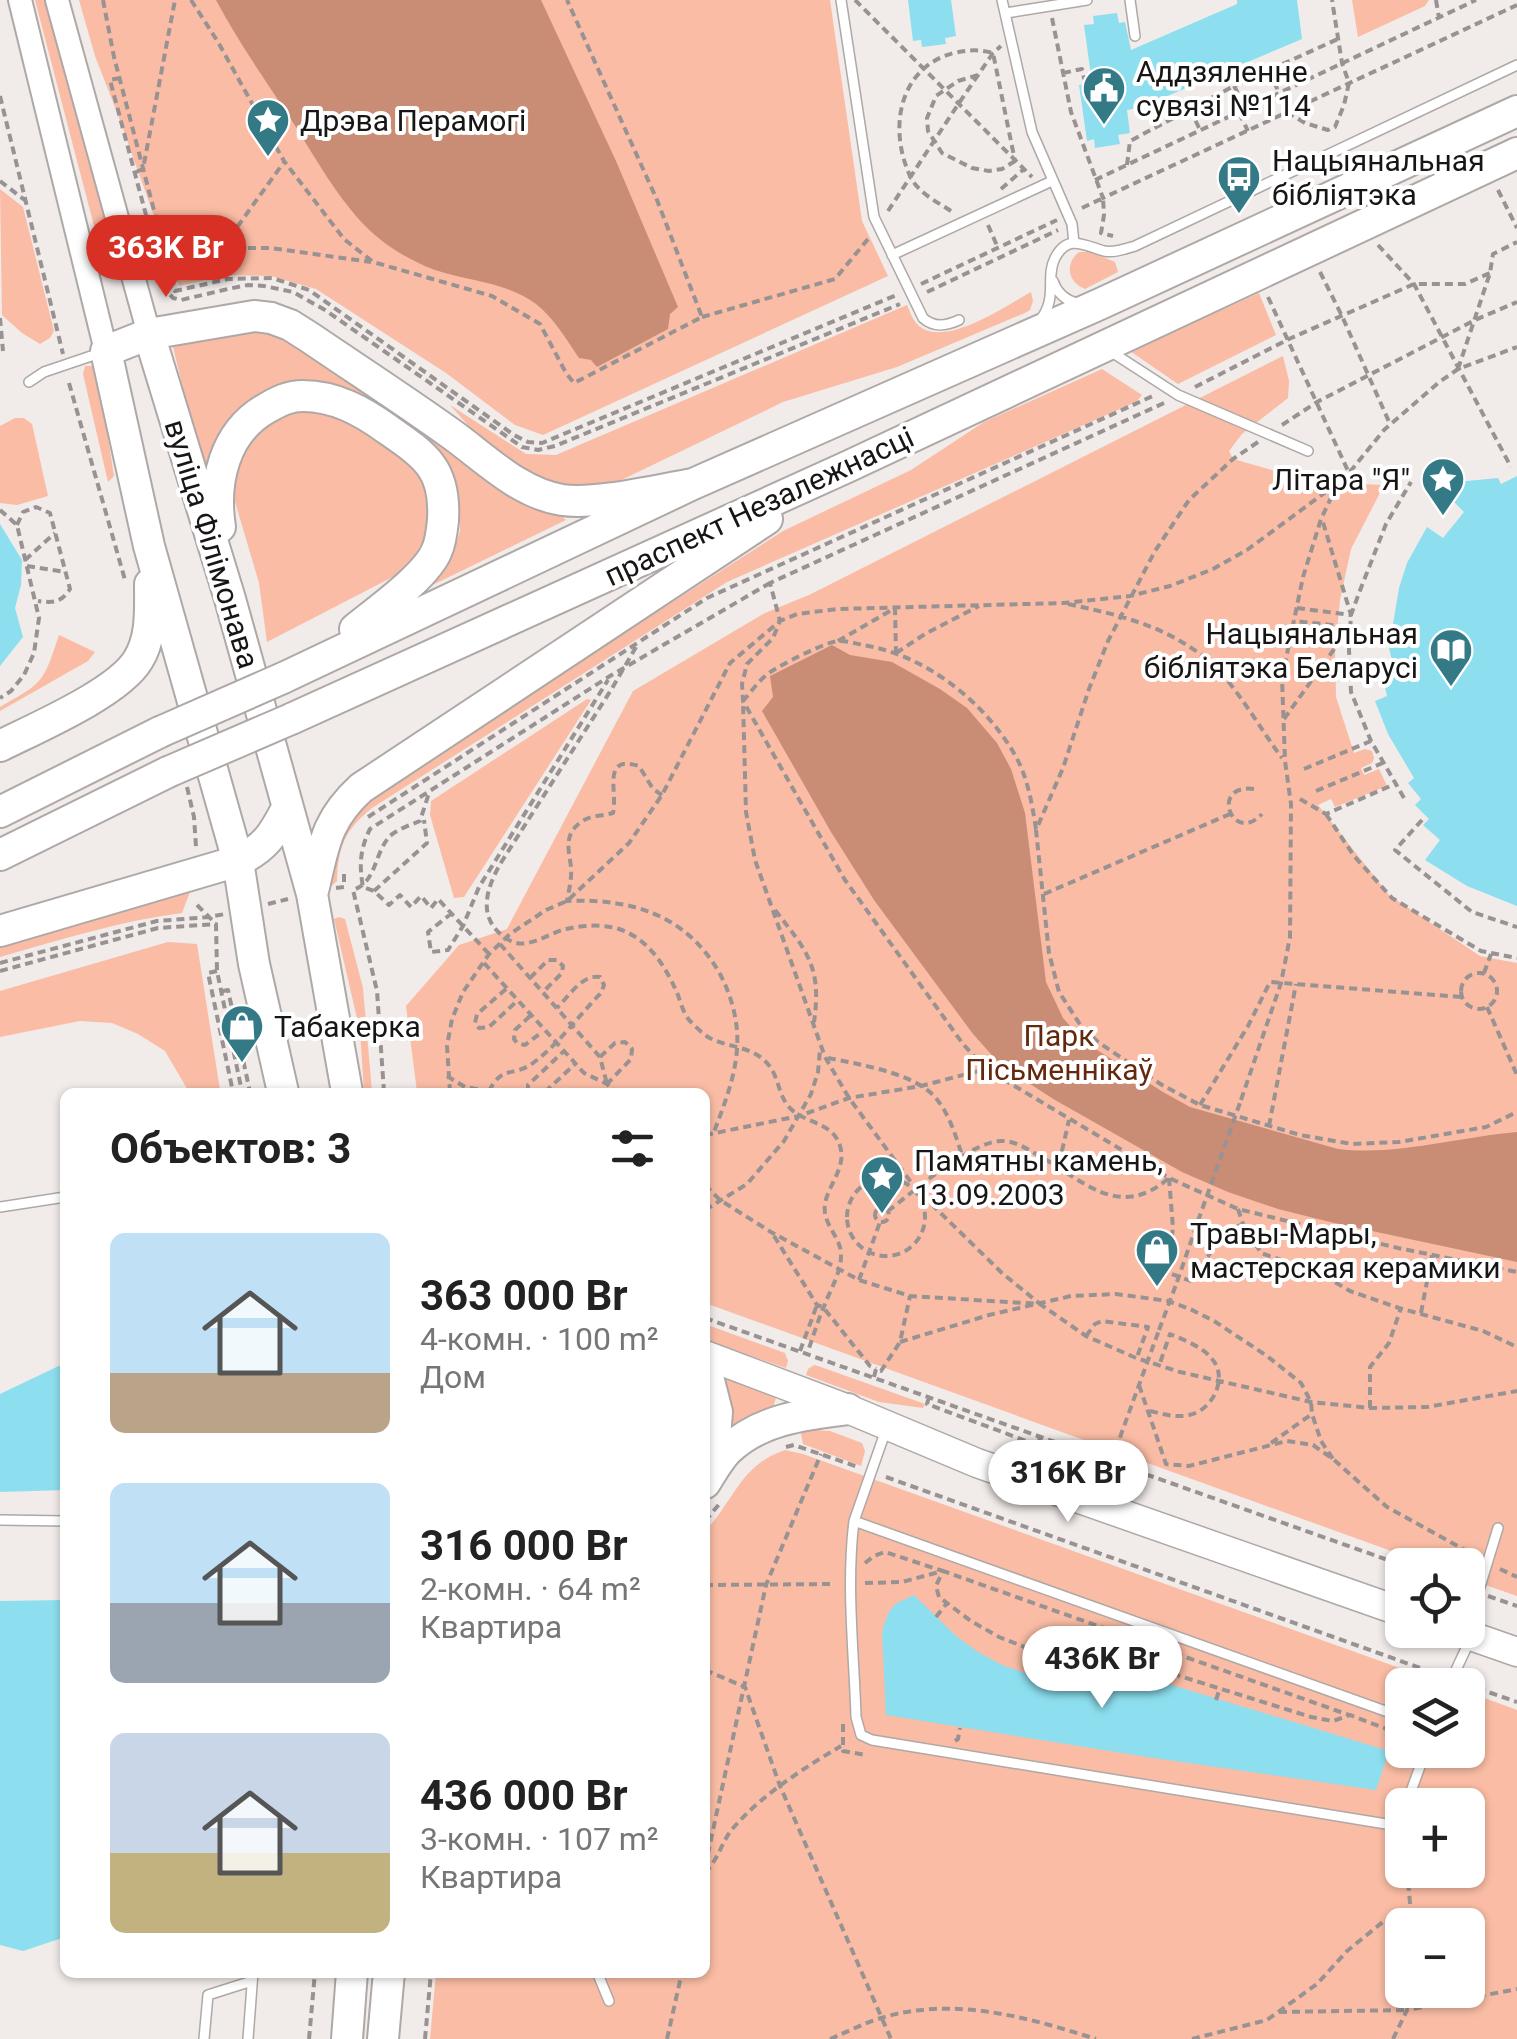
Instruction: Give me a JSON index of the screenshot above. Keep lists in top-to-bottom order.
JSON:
{
  "streets": {
    "main road": ["праспект Незалежнасці", "вуліца Філімонава"]
  },
  "parks": ["Парк Пісьменнікаў"],
  "places": {
    "public building": ["Аддзяленне сувязі №114"],
    "place": ["Дрэва Перамогі", "Літара \"Я\"", "Памятны камень, 13.09.2003"],
    "bus stop": ["Нацыянальная бібліятэка"],
    "library": ["Нацыянальная бібліятэка Беларусі"],
    "shop": ["Табакерка", "Травы-Мары, мастерская керамики"]
  },
  "page": {
    "price": ["363K Br", "316K Br", "436K Br"],
    "heading": "Объектов: 3",
    "list": [
      {
        "name": "363 000 Br",
        "note": "4-комн. · 100 m² · Дом"
      },
      {
        "name": "316 000 Br",
        "note": "2-комн. · 64 m² · Квартира"
      },
      {
        "name": "436 000 Br",
        "note": "3-комн. · 107 m² · Квартира"
      }
    ],
    "map_buttons": ["+", "−"]
  }
}
